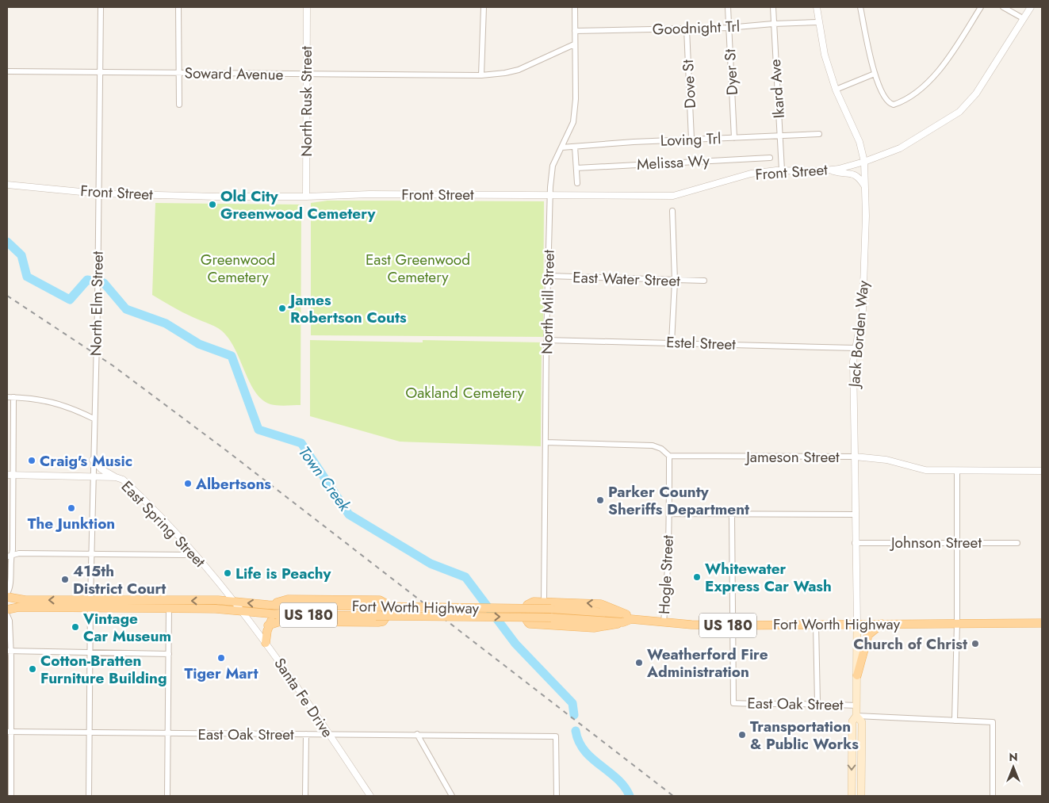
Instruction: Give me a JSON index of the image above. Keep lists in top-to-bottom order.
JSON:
{
  "streets": {
    "main road": ["Jack Borden Way", "Fort Worth Highway", "US 180"],
    "street": [
      "Goodnight Trl",
      "Dyer St",
      "Soward Avenue",
      "Dove St",
      "Ikard Ave",
      "North Rusk Street",
      "Loving Trl",
      "Melissa Wy",
      "Front Street",
      "East Water Street",
      "North Mill Street",
      "North Elm Street",
      "Estel Street",
      "Jameson Street",
      "East Spring Street",
      "Johnson Street",
      "Hogle Street",
      "Santa Fe Drive",
      "East Oak Street"
    ]
  },
  "crossings": [
    ["Goodnight Trl", "Dyer St"],
    ["Goodnight Trl", "Dove St"],
    ["Goodnight Trl", "Ikard Ave"],
    ["Goodnight Trl", "North Mill Street"],
    ["Goodnight Trl", "Jack Borden Way"],
    ["Dyer St", "Loving Trl"],
    ["Soward Avenue", "North Rusk Street"],
    ["Soward Avenue", "North Mill Street"],
    ["Soward Avenue", "North Elm Street"],
    ["Dove St", "Loving Trl"],
    ["Ikard Ave", "Loving Trl"],
    ["Ikard Ave", "Front Street"],
    ["North Rusk Street", "Front Street"],
    ["Loving Trl", "North Mill Street"],
    ["Front Street", "North Mill Street"],
    ["Front Street", "North Elm Street"],
    ["Front Street", "Jack Borden Way"],
    ["East Water Street", "North Mill Street"],
    ["North Mill Street", "Estel Street"],
    ["North Elm Street", "East Spring Street"],
    ["North Elm Street", "Fort Worth Highway"],
    ["North Elm Street", "East Oak Street"],
    ["Jack Borden Way", "Estel Street"],
    ["Jack Borden Way", "Jameson Street"],
    ["Jack Borden Way", "Johnson Street"],
    ["Jack Borden Way", "Fort Worth Highway"],
    ["Jack Borden Way", "East Oak Street"],
    ["Jameson Street", "Hogle Street"],
    ["East Spring Street", "Fort Worth Highway"],
    ["East Spring Street", "Santa Fe Drive"],
    ["Hogle Street", "Fort Worth Highway"],
    ["Fort Worth Highway", "Santa Fe Drive"],
    ["Fort Worth Highway", "East Oak Street"],
    ["Santa Fe Drive", "East Oak Street"]
  ],
  "water": ["Town Creek"],
  "parks": ["Greenwood Cemetery", "East Greenwood Cemetery", "Oakland Cemetery"],
  "places": [
    "Old City Greenwood Cemetery",
    "James Robertson Couts",
    "Craig's Music",
    "Albertsons",
    "Parker County Sheriffs Department",
    "The Junktion",
    "Life is Peachy",
    "Whitewater Express Car Wash",
    "415th District Court",
    "Vintage Car Museum",
    "Church of Christ",
    "Tiger Mart",
    "Weatherford Fire Administration",
    "Cotton-Bratten Furniture Building",
    "Transportation & Public Works"
  ],
  "north": "top"
}
